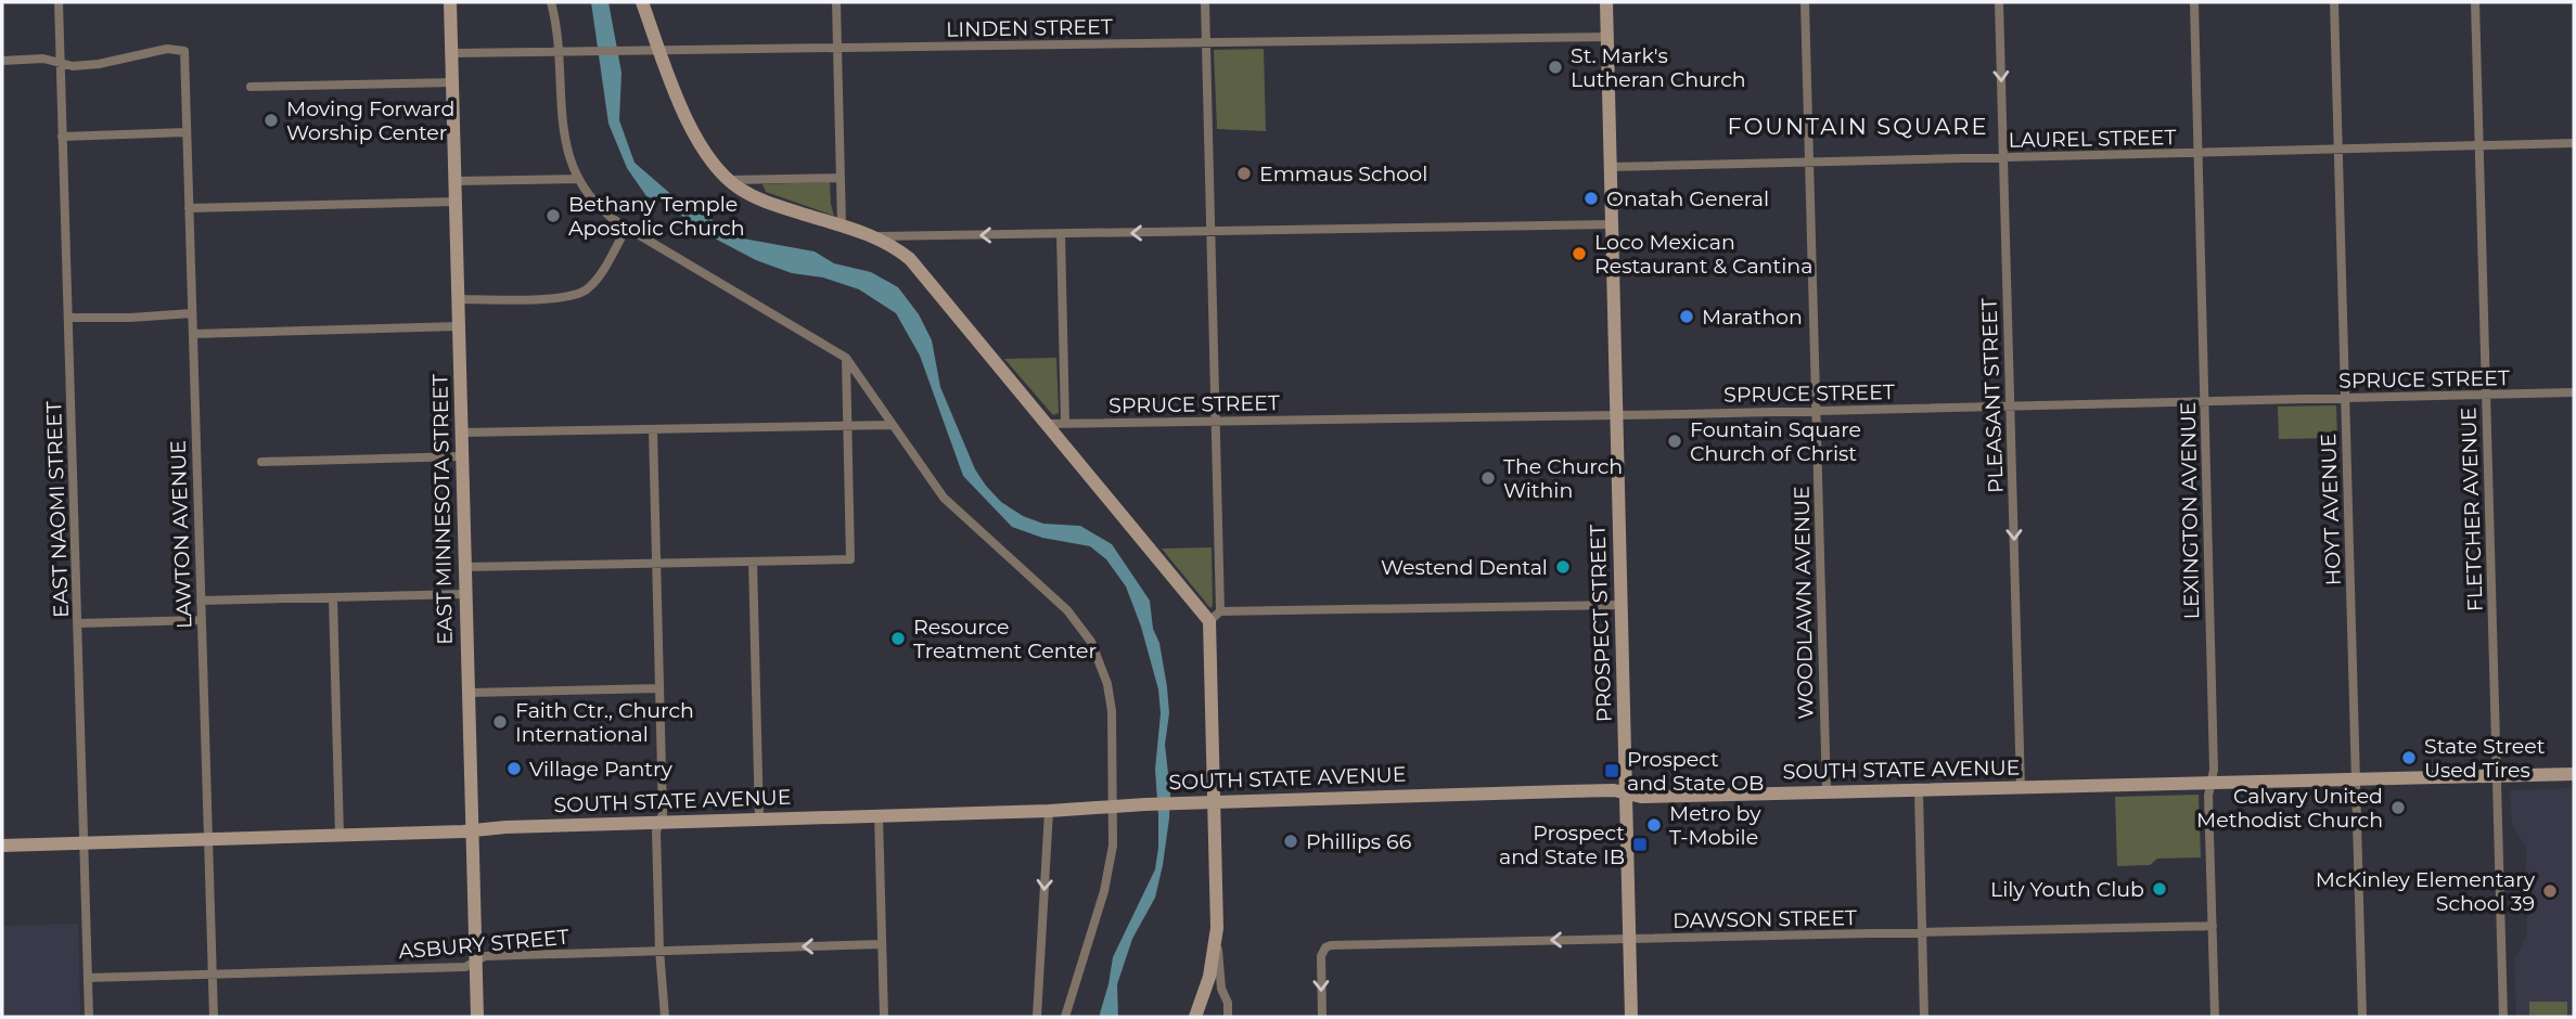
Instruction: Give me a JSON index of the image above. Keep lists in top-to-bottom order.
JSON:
{
  "streets": {
    "street": [
      "LINDEN STREET",
      "LAUREL STREET",
      "SPRUCE STREET",
      "PLEASANT STREET",
      "EAST NAOMI STREET",
      "EAST MINNESOTA STREET",
      "HOYT AVENUE",
      "FLETCHER AVENUE",
      "LEXINGTON AVENUE",
      "LAWTON AVENUE",
      "WOODLAWN AVENUE",
      "PROSPECT STREET",
      "SOUTH STATE AVENUE",
      "DAWSON STREET",
      "ASBURY STREET"
    ]
  },
  "crossings": [
    ["LINDEN STREET", "EAST MINNESOTA STREET"],
    ["LINDEN STREET", "PROSPECT STREET"],
    ["LAUREL STREET", "PLEASANT STREET"],
    ["LAUREL STREET", "HOYT AVENUE"],
    ["LAUREL STREET", "FLETCHER AVENUE"],
    ["LAUREL STREET", "LEXINGTON AVENUE"],
    ["LAUREL STREET", "WOODLAWN AVENUE"],
    ["LAUREL STREET", "PROSPECT STREET"],
    ["SPRUCE STREET", "PLEASANT STREET"],
    ["SPRUCE STREET", "HOYT AVENUE"],
    ["SPRUCE STREET", "FLETCHER AVENUE"],
    ["SPRUCE STREET", "LEXINGTON AVENUE"],
    ["SPRUCE STREET", "WOODLAWN AVENUE"],
    ["SPRUCE STREET", "PROSPECT STREET"],
    ["PLEASANT STREET", "SOUTH STATE AVENUE"],
    ["EAST NAOMI STREET", "LAWTON AVENUE"],
    ["EAST NAOMI STREET", "SOUTH STATE AVENUE"],
    ["EAST NAOMI STREET", "ASBURY STREET"],
    ["EAST MINNESOTA STREET", "SOUTH STATE AVENUE"],
    ["EAST MINNESOTA STREET", "ASBURY STREET"],
    ["HOYT AVENUE", "SOUTH STATE AVENUE"],
    ["FLETCHER AVENUE", "SOUTH STATE AVENUE"],
    ["LEXINGTON AVENUE", "SOUTH STATE AVENUE"],
    ["LEXINGTON AVENUE", "DAWSON STREET"],
    ["LAWTON AVENUE", "SOUTH STATE AVENUE"],
    ["LAWTON AVENUE", "ASBURY STREET"],
    ["WOODLAWN AVENUE", "SOUTH STATE AVENUE"],
    ["PROSPECT STREET", "SOUTH STATE AVENUE"],
    ["PROSPECT STREET", "DAWSON STREET"]
  ],
  "one_way": ["PLEASANT STREET"],
  "districts": ["FOUNTAIN SQUARE"],
  "places": {
    "other": [
      "St. Mark's Lutheran Church",
      "Moving Forward Worship Center",
      "Emmaus School",
      "Onatah General",
      "Bethany Temple Apostolic Church",
      "Loco Mexican Restaurant & Cantina",
      "Marathon",
      "Fountain Square Church of Christ",
      "The Church Within",
      "Westend Dental",
      "Resource Treatment Center",
      "Faith Ctr., Church International",
      "State Street Used Tires",
      "Village Pantry",
      "Calvary United Methodist Church",
      "Metro by T-Mobile",
      "Phillips 66",
      "Lily Youth Club",
      "McKinley Elementary School 39"
    ],
    "transit": ["Prospect and State OB", "Prospect and State IB"]
  }
}
